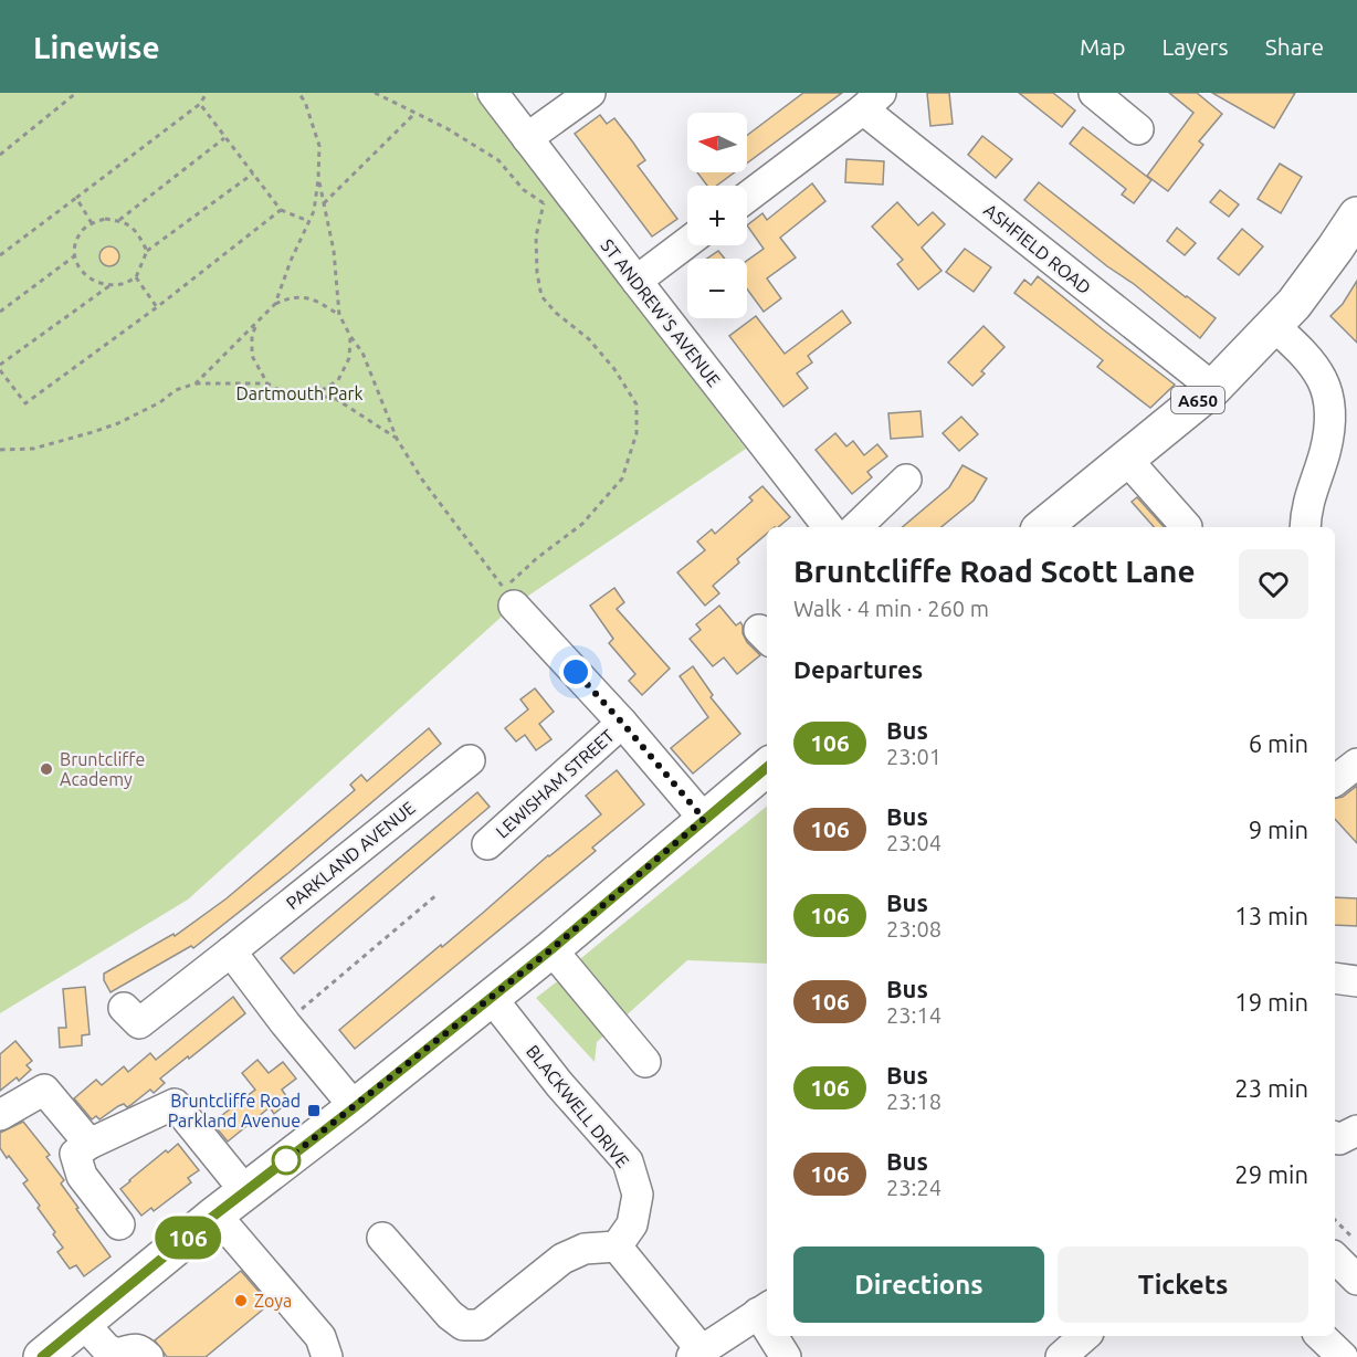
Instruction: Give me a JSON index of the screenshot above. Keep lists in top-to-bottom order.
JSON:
{
  "streets": {
    "main road": ["A650"],
    "street": [
      "ASHFIELD ROAD",
      "ST ANDREW'S AVENUE",
      "LEWISHAM STREET",
      "PARKLAND AVENUE",
      "BLACKWELL DRIVE"
    ]
  },
  "crossings": [
    ["ASHFIELD ROAD", "A650"]
  ],
  "parks": ["Dartmouth Park"],
  "places": {
    "other": ["Bruntcliffe Academy", "Zoya"],
    "transit": ["Bruntcliffe Road Parkland Avenue"]
  },
  "lines": ["bus line 106"],
  "north": "left",
  "page": {
    "header": "Linewise",
    "nav": ["Map", "Layers", "Share"],
    "on_map": "106",
    "map_buttons": ["+", "−"],
    "heading": [
      ["Bruntcliffe Road Scott Lane", "Walk · 4 min · 260 m"],
      "Departures"
    ],
    "list": [
      {
        "mark": "106",
        "name": "Bus",
        "note": "23:01",
        "value": "6 min"
      },
      {
        "mark": "106",
        "name": "Bus",
        "note": "23:04",
        "value": "9 min"
      },
      {
        "mark": "106",
        "name": "Bus",
        "note": "23:08",
        "value": "13 min"
      },
      {
        "mark": "106",
        "name": "Bus",
        "note": "23:14",
        "value": "19 min"
      },
      {
        "mark": "106",
        "name": "Bus",
        "note": "23:18",
        "value": "23 min"
      },
      {
        "mark": "106",
        "name": "Bus",
        "note": "23:24",
        "value": "29 min"
      }
    ],
    "buttons": ["Directions", "Tickets"]
  }
}
